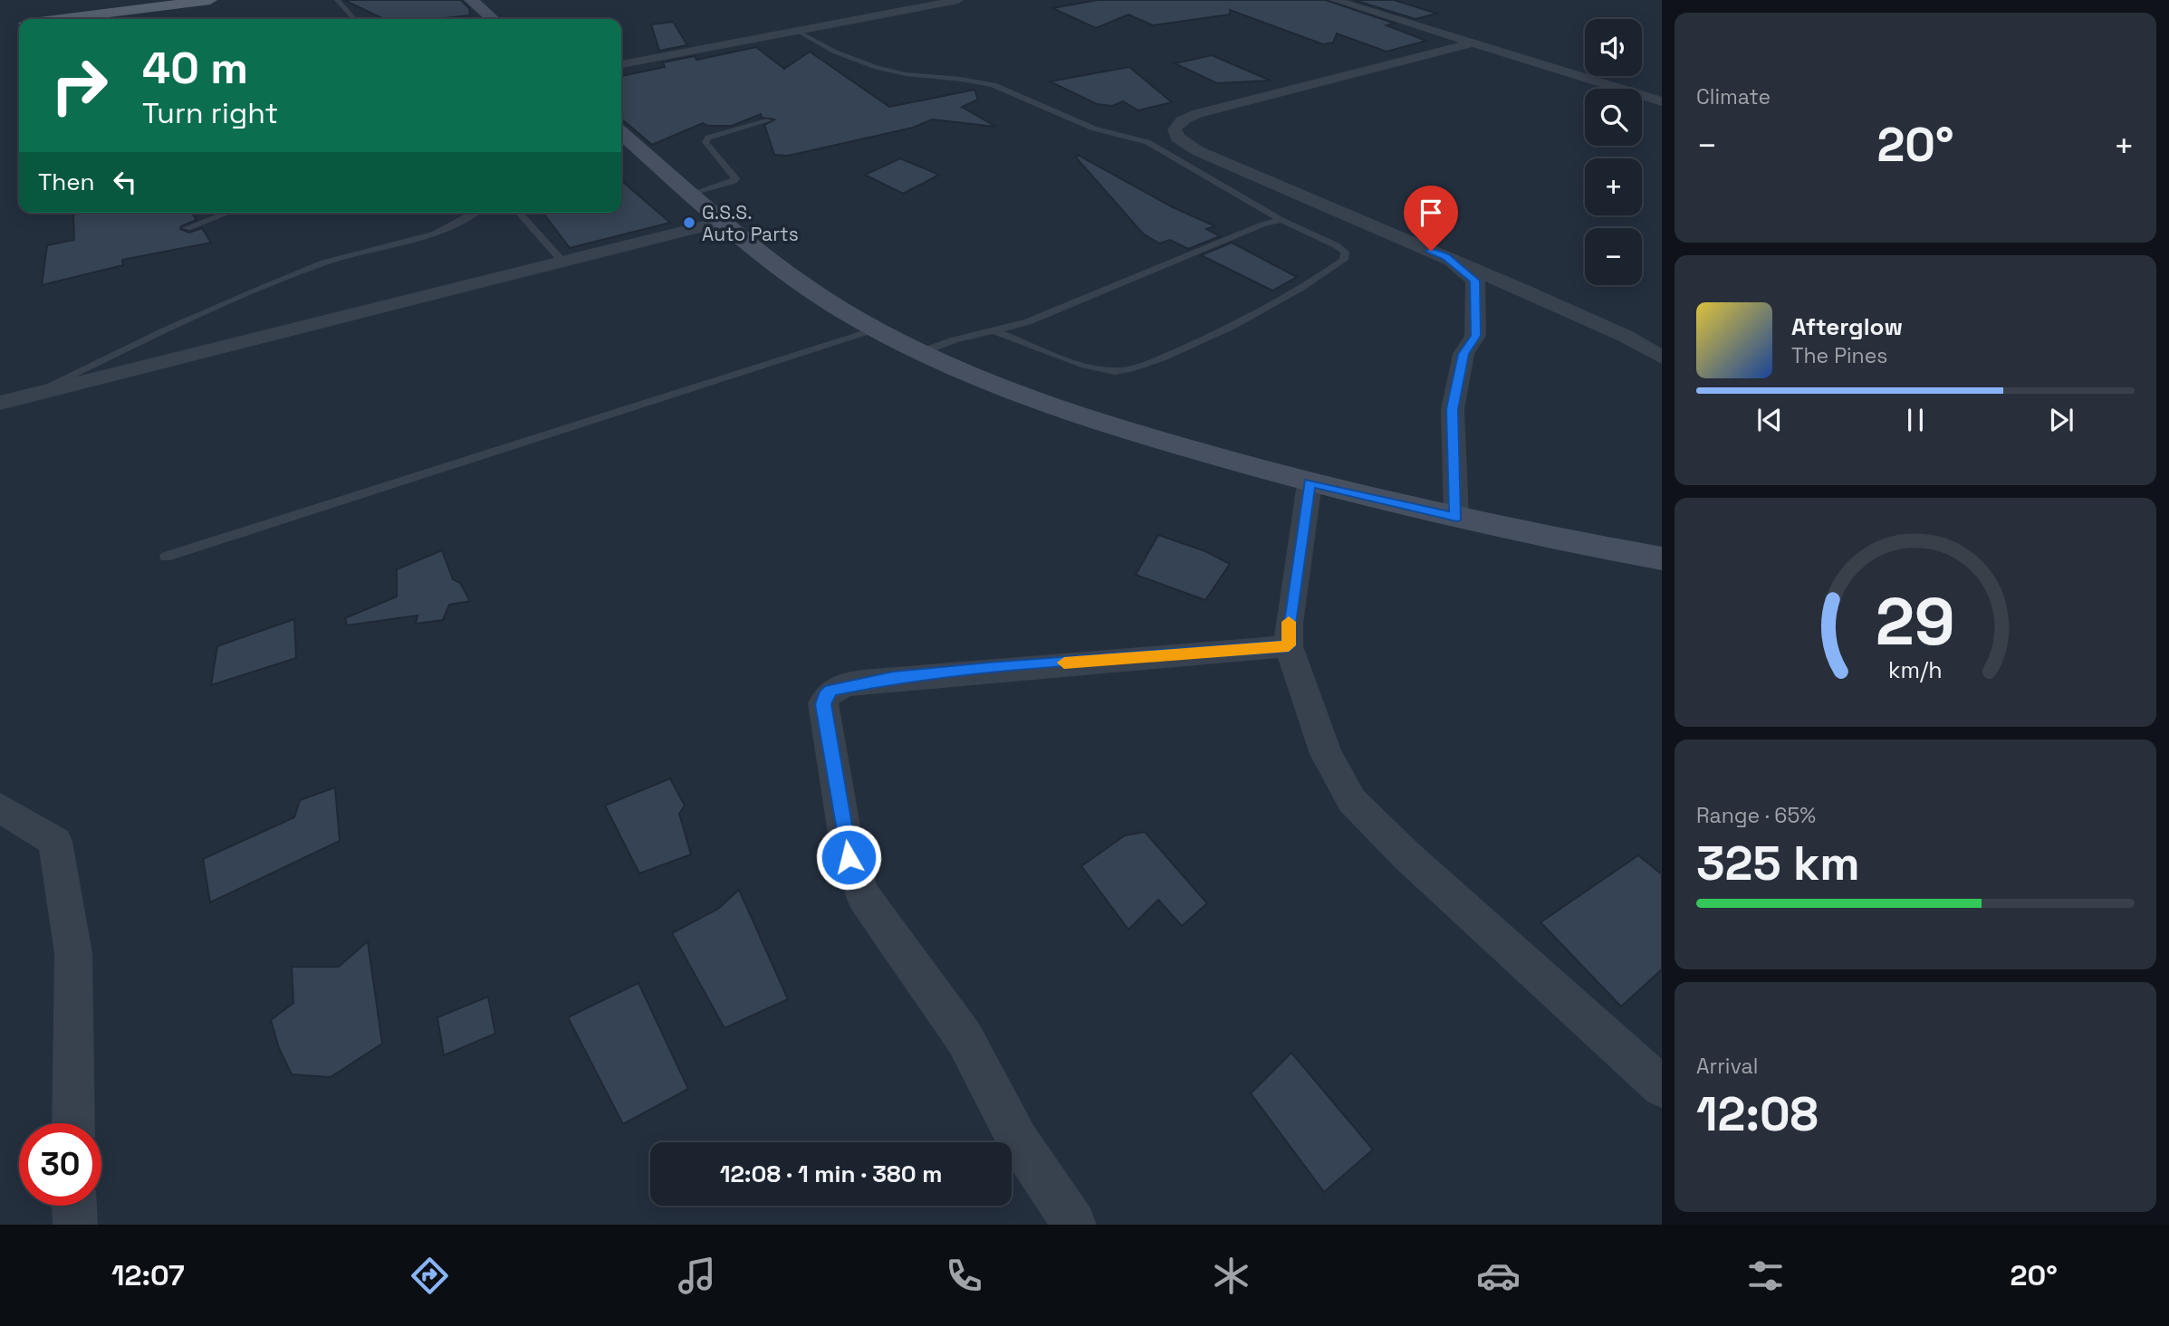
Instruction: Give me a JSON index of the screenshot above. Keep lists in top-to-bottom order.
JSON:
{
  "places": ["G.S.S. Auto Parts"],
  "page": {
    "tile": [
      "Climate",
      ["Range · 65%", "325 km"],
      ["Arrival", "12:08"]
    ],
    "map_buttons": ["+", "−"],
    "turn": ["40 m", "Turn right"],
    "heat": ["−", "20°", "+"],
    "then": "Then",
    "song": ["Afterglow", "The Pines"],
    "limit": "30",
    "trip": "12:08 · 1 min · 380 m",
    "tabs": ["12:07", "20°"],
    "gauge": ["29", "km/h"]
  }
}
